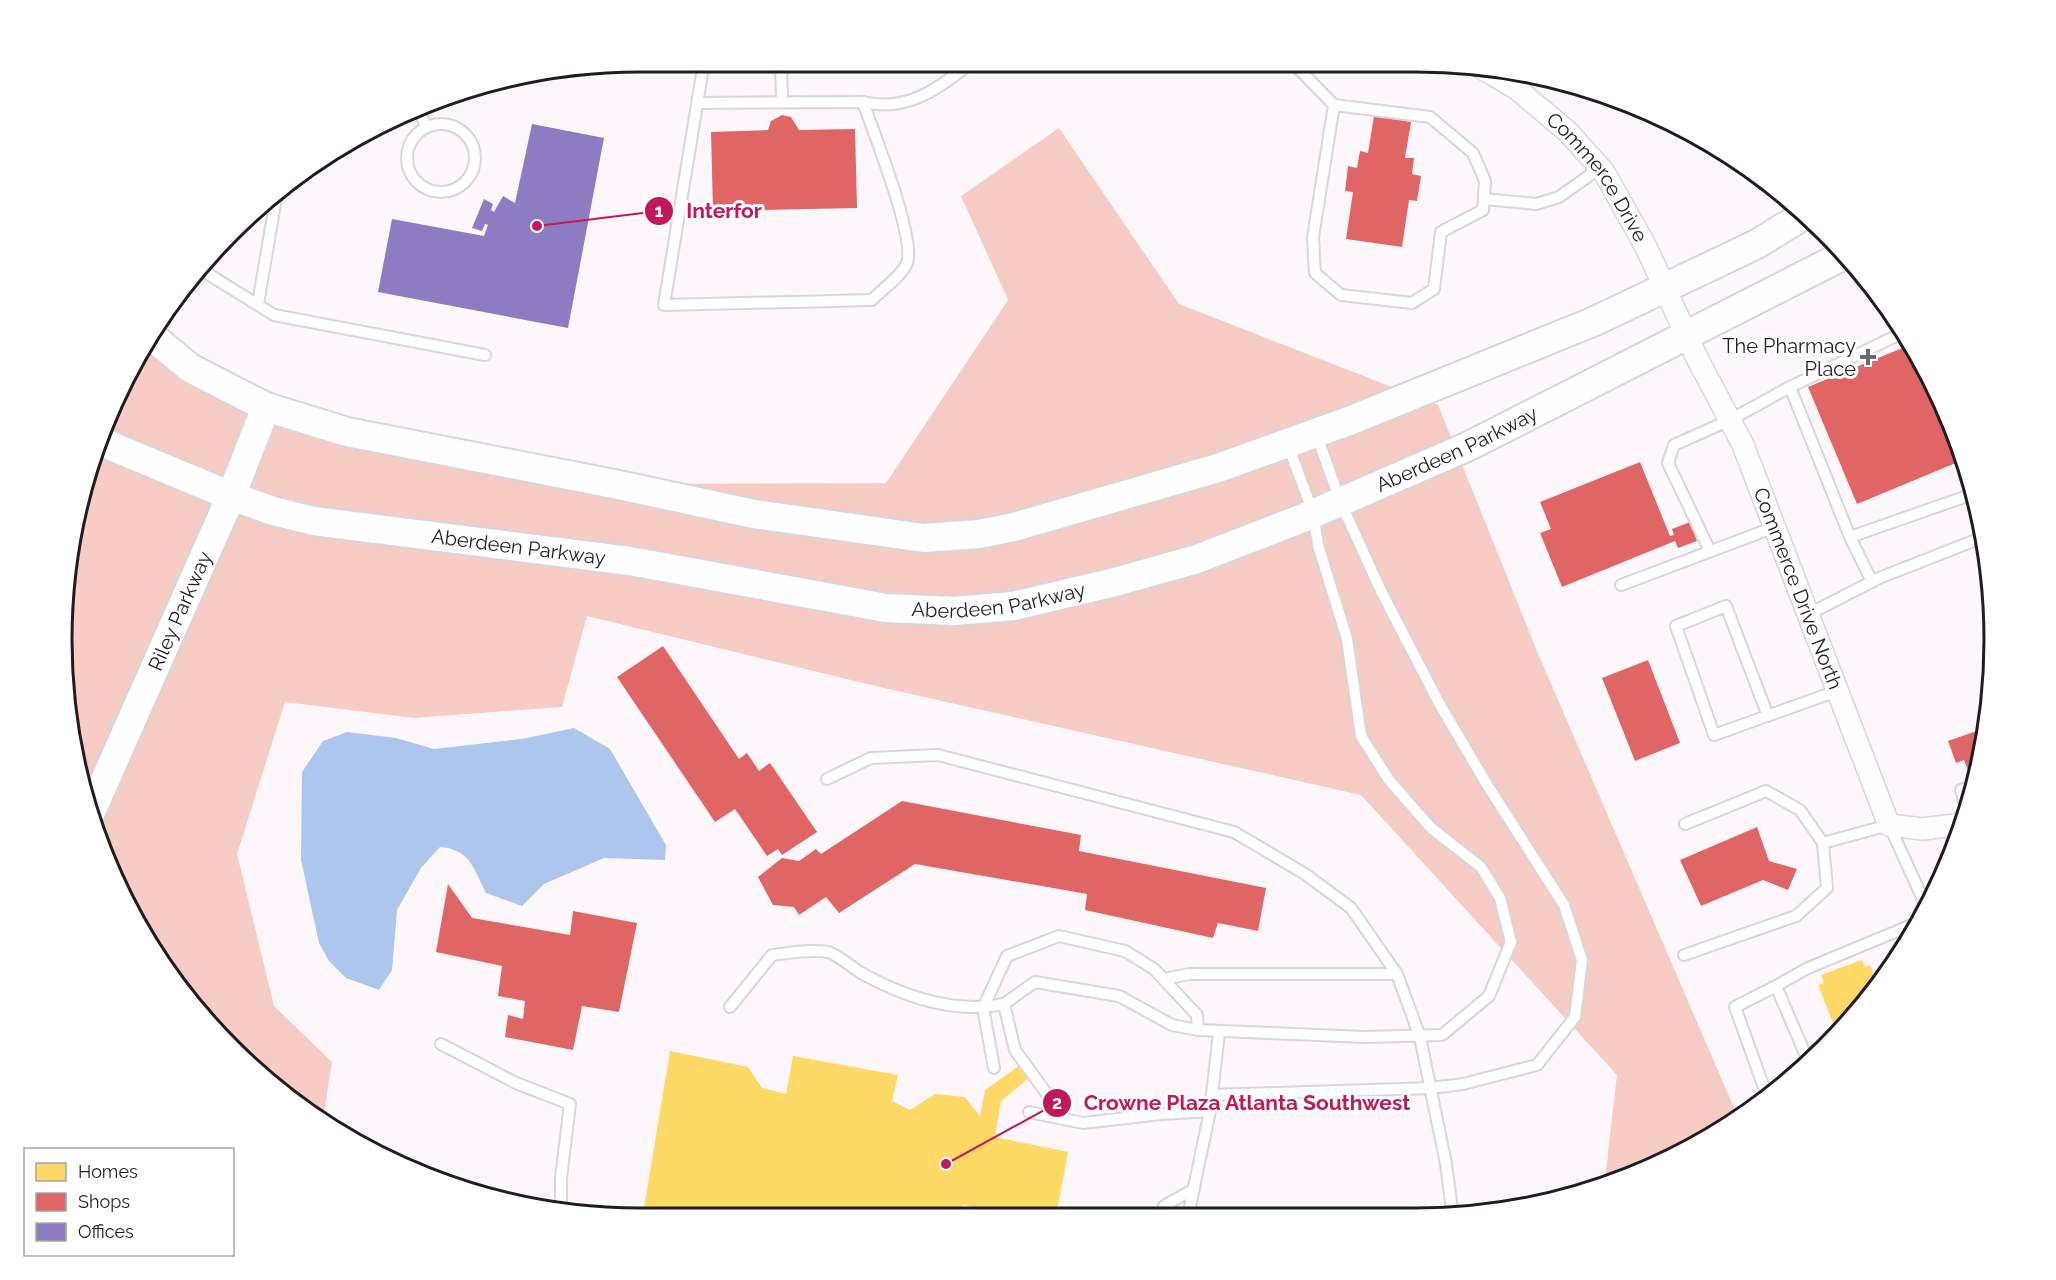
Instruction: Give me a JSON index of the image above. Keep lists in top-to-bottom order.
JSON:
{
  "streets": {
    "street": [
      "Commerce Drive",
      "Aberdeen Parkway",
      "Commerce Drive North",
      "Riley Parkway"
    ]
  },
  "crossings": [
    ["Commerce Drive", "Commerce Drive North"],
    ["Aberdeen Parkway", "Commerce Drive North"],
    ["Aberdeen Parkway", "Riley Parkway"]
  ],
  "places": {
    "other": ["Interfor", "Crowne Plaza Atlanta Southwest"],
    "health": ["The Pharmacy Place"]
  },
  "legend": ["Homes", "Shops", "Offices"]
}
